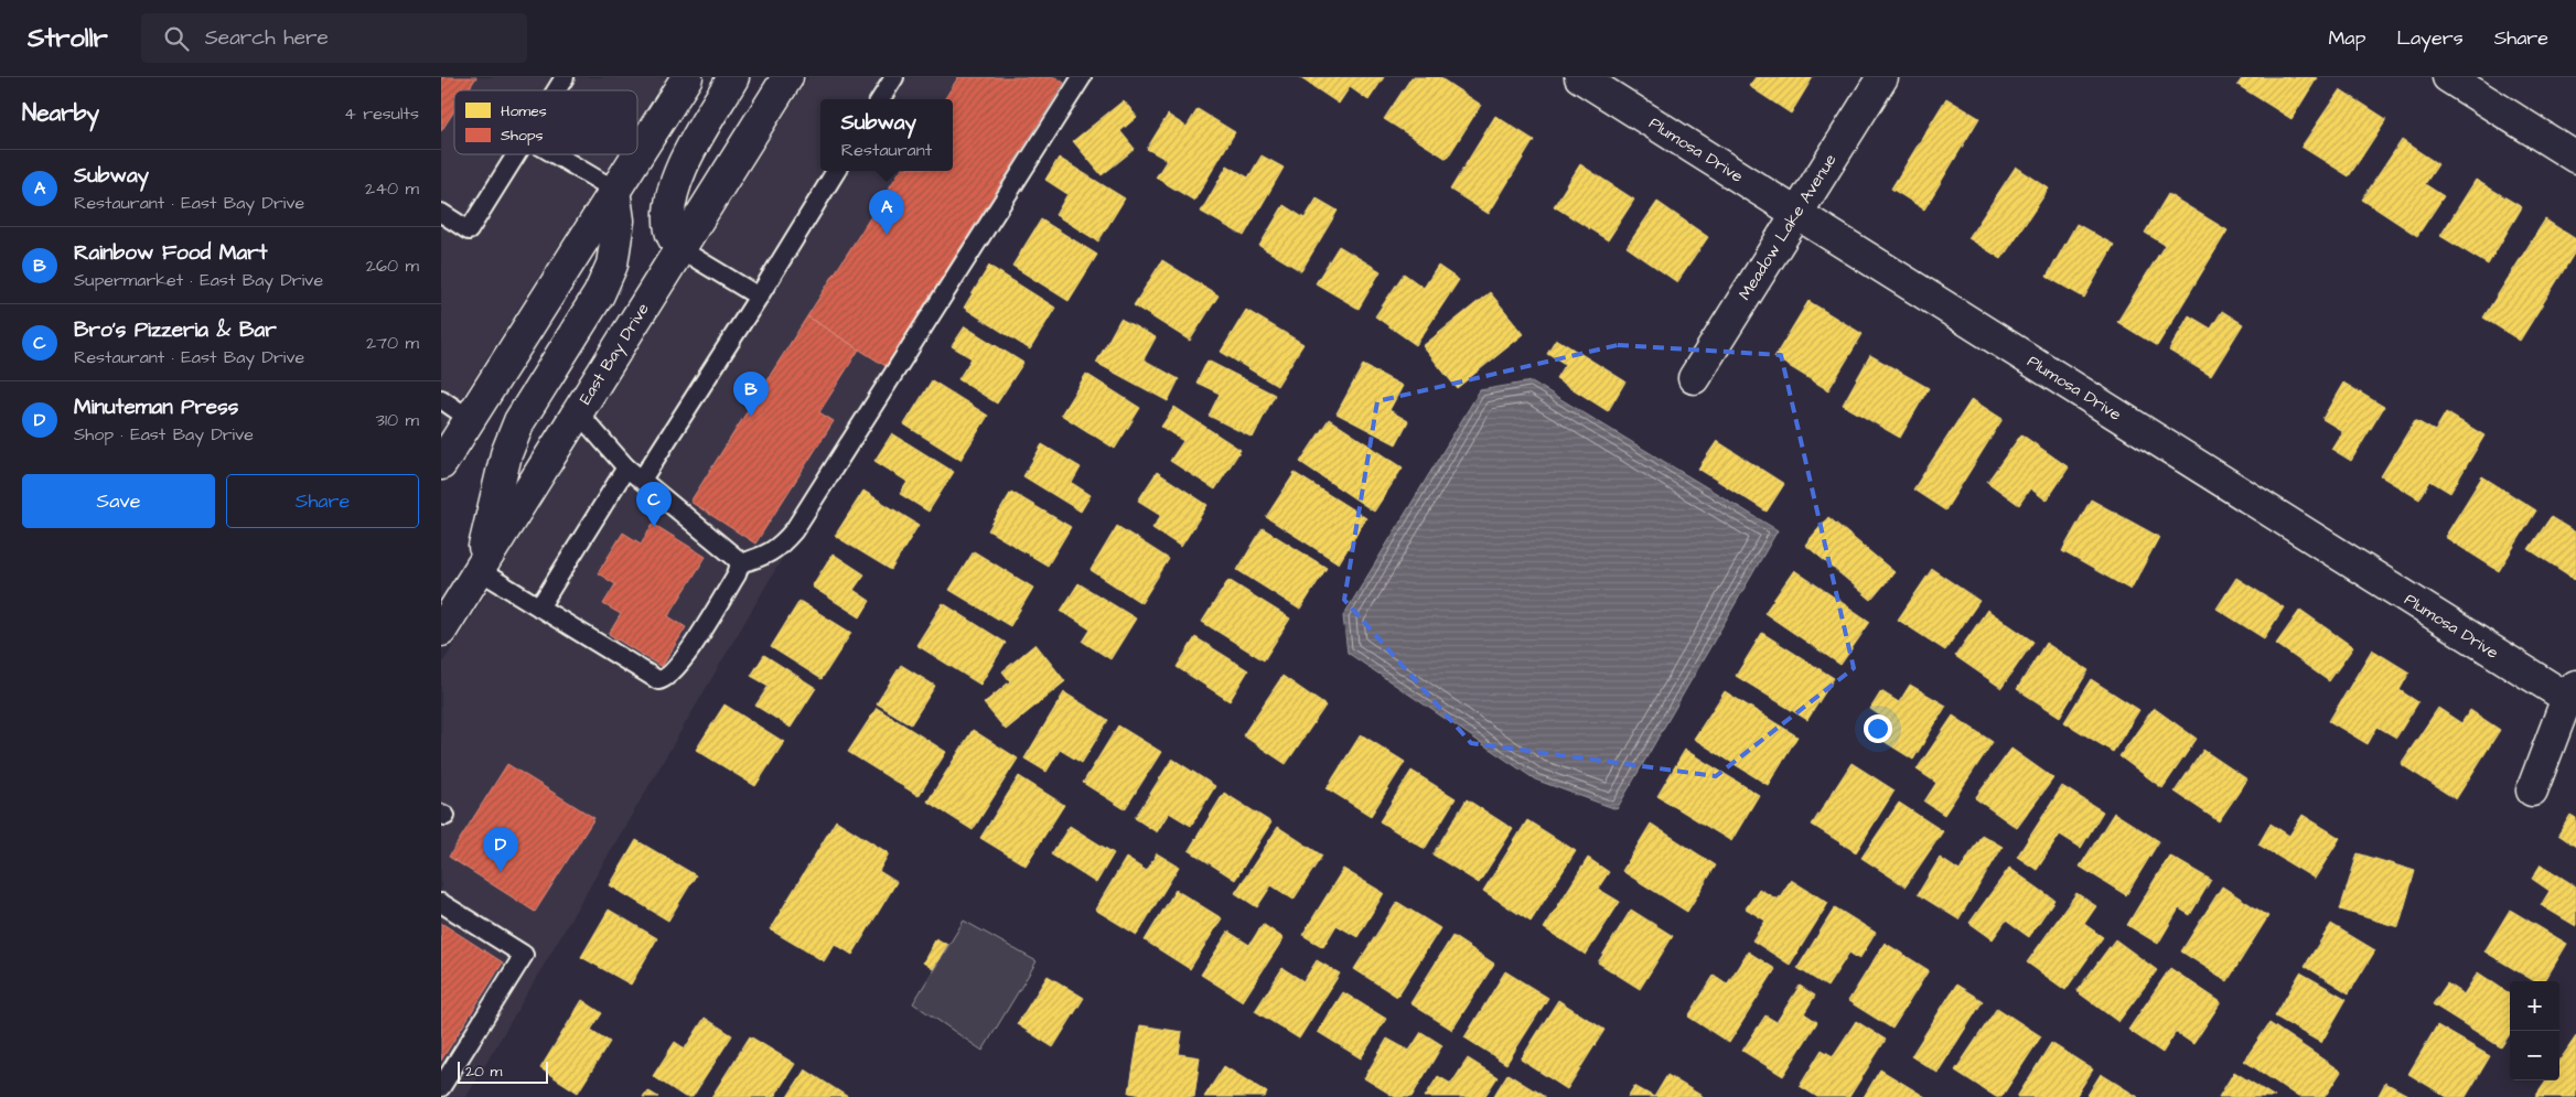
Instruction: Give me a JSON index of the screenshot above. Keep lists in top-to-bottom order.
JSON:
{
  "streets": {
    "street": ["Plumosa Drive", "Meadow Lake Avenue", "East Bay Drive"]
  },
  "crossings": [
    ["Plumosa Drive", "Meadow Lake Avenue"]
  ],
  "legend": ["Homes", "Shops"],
  "scale_bar": "20 m",
  "page": {
    "header": "Strollr",
    "search": "Search here",
    "nav": ["Map", "Layers", "Share"],
    "heading": ["Nearby", "4 results"],
    "popup": ["Subway", "Restaurant"],
    "list": [
      {
        "mark": "A",
        "name": "Subway",
        "note": "Restaurant · East Bay Drive",
        "value": "240 m"
      },
      {
        "mark": "B",
        "name": "Rainbow Food Mart",
        "note": "Supermarket · East Bay Drive",
        "value": "260 m"
      },
      {
        "mark": "C",
        "name": "Bro's Pizzeria & Bar",
        "note": "Restaurant · East Bay Drive",
        "value": "270 m"
      },
      {
        "mark": "D",
        "name": "Minuteman Press",
        "note": "Shop · East Bay Drive",
        "value": "310 m"
      }
    ],
    "pins": [
      "A",
      "B",
      "C",
      "D"
    ],
    "buttons": ["Save", "Share"],
    "map_buttons": ["+", "−"],
    "scale": "20 m"
  }
}
